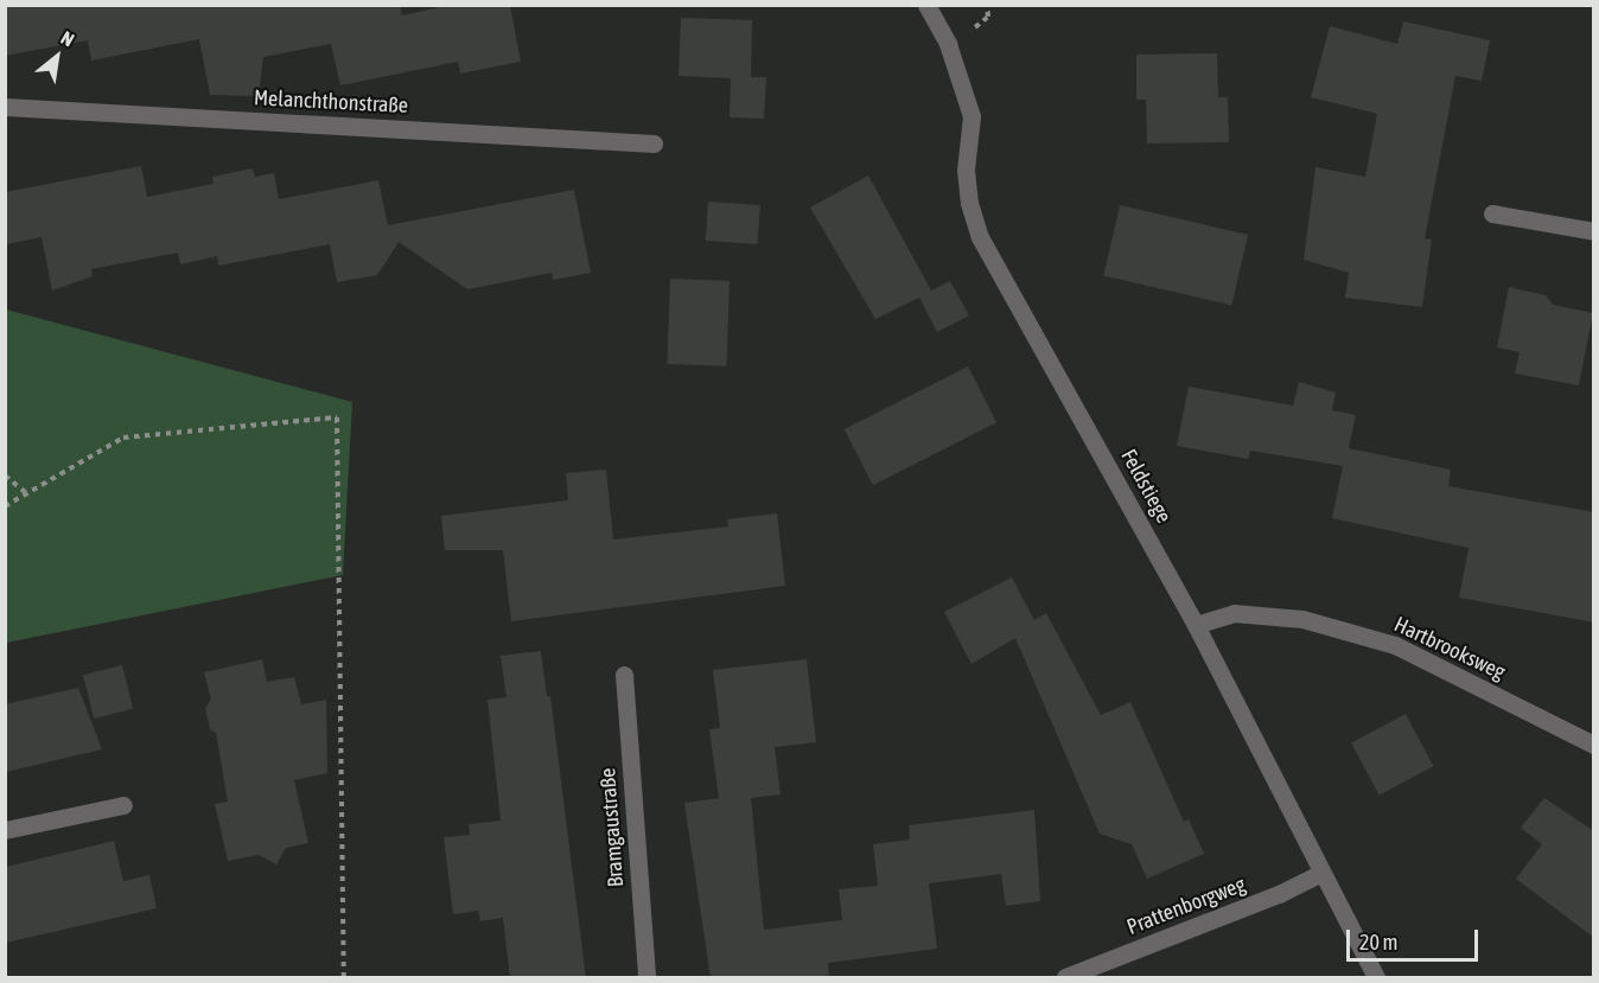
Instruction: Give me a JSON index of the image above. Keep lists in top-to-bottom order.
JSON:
{
  "streets": {
    "street": [
      "Melanchthonstraße",
      "Feldstiege",
      "Hartbrooksweg",
      "Bramgaustraße",
      "Prattenborgweg"
    ]
  },
  "crossings": [
    ["Feldstiege", "Hartbrooksweg"],
    ["Feldstiege", "Prattenborgweg"]
  ],
  "scale_bar": "20 m",
  "north": "top right"
}
